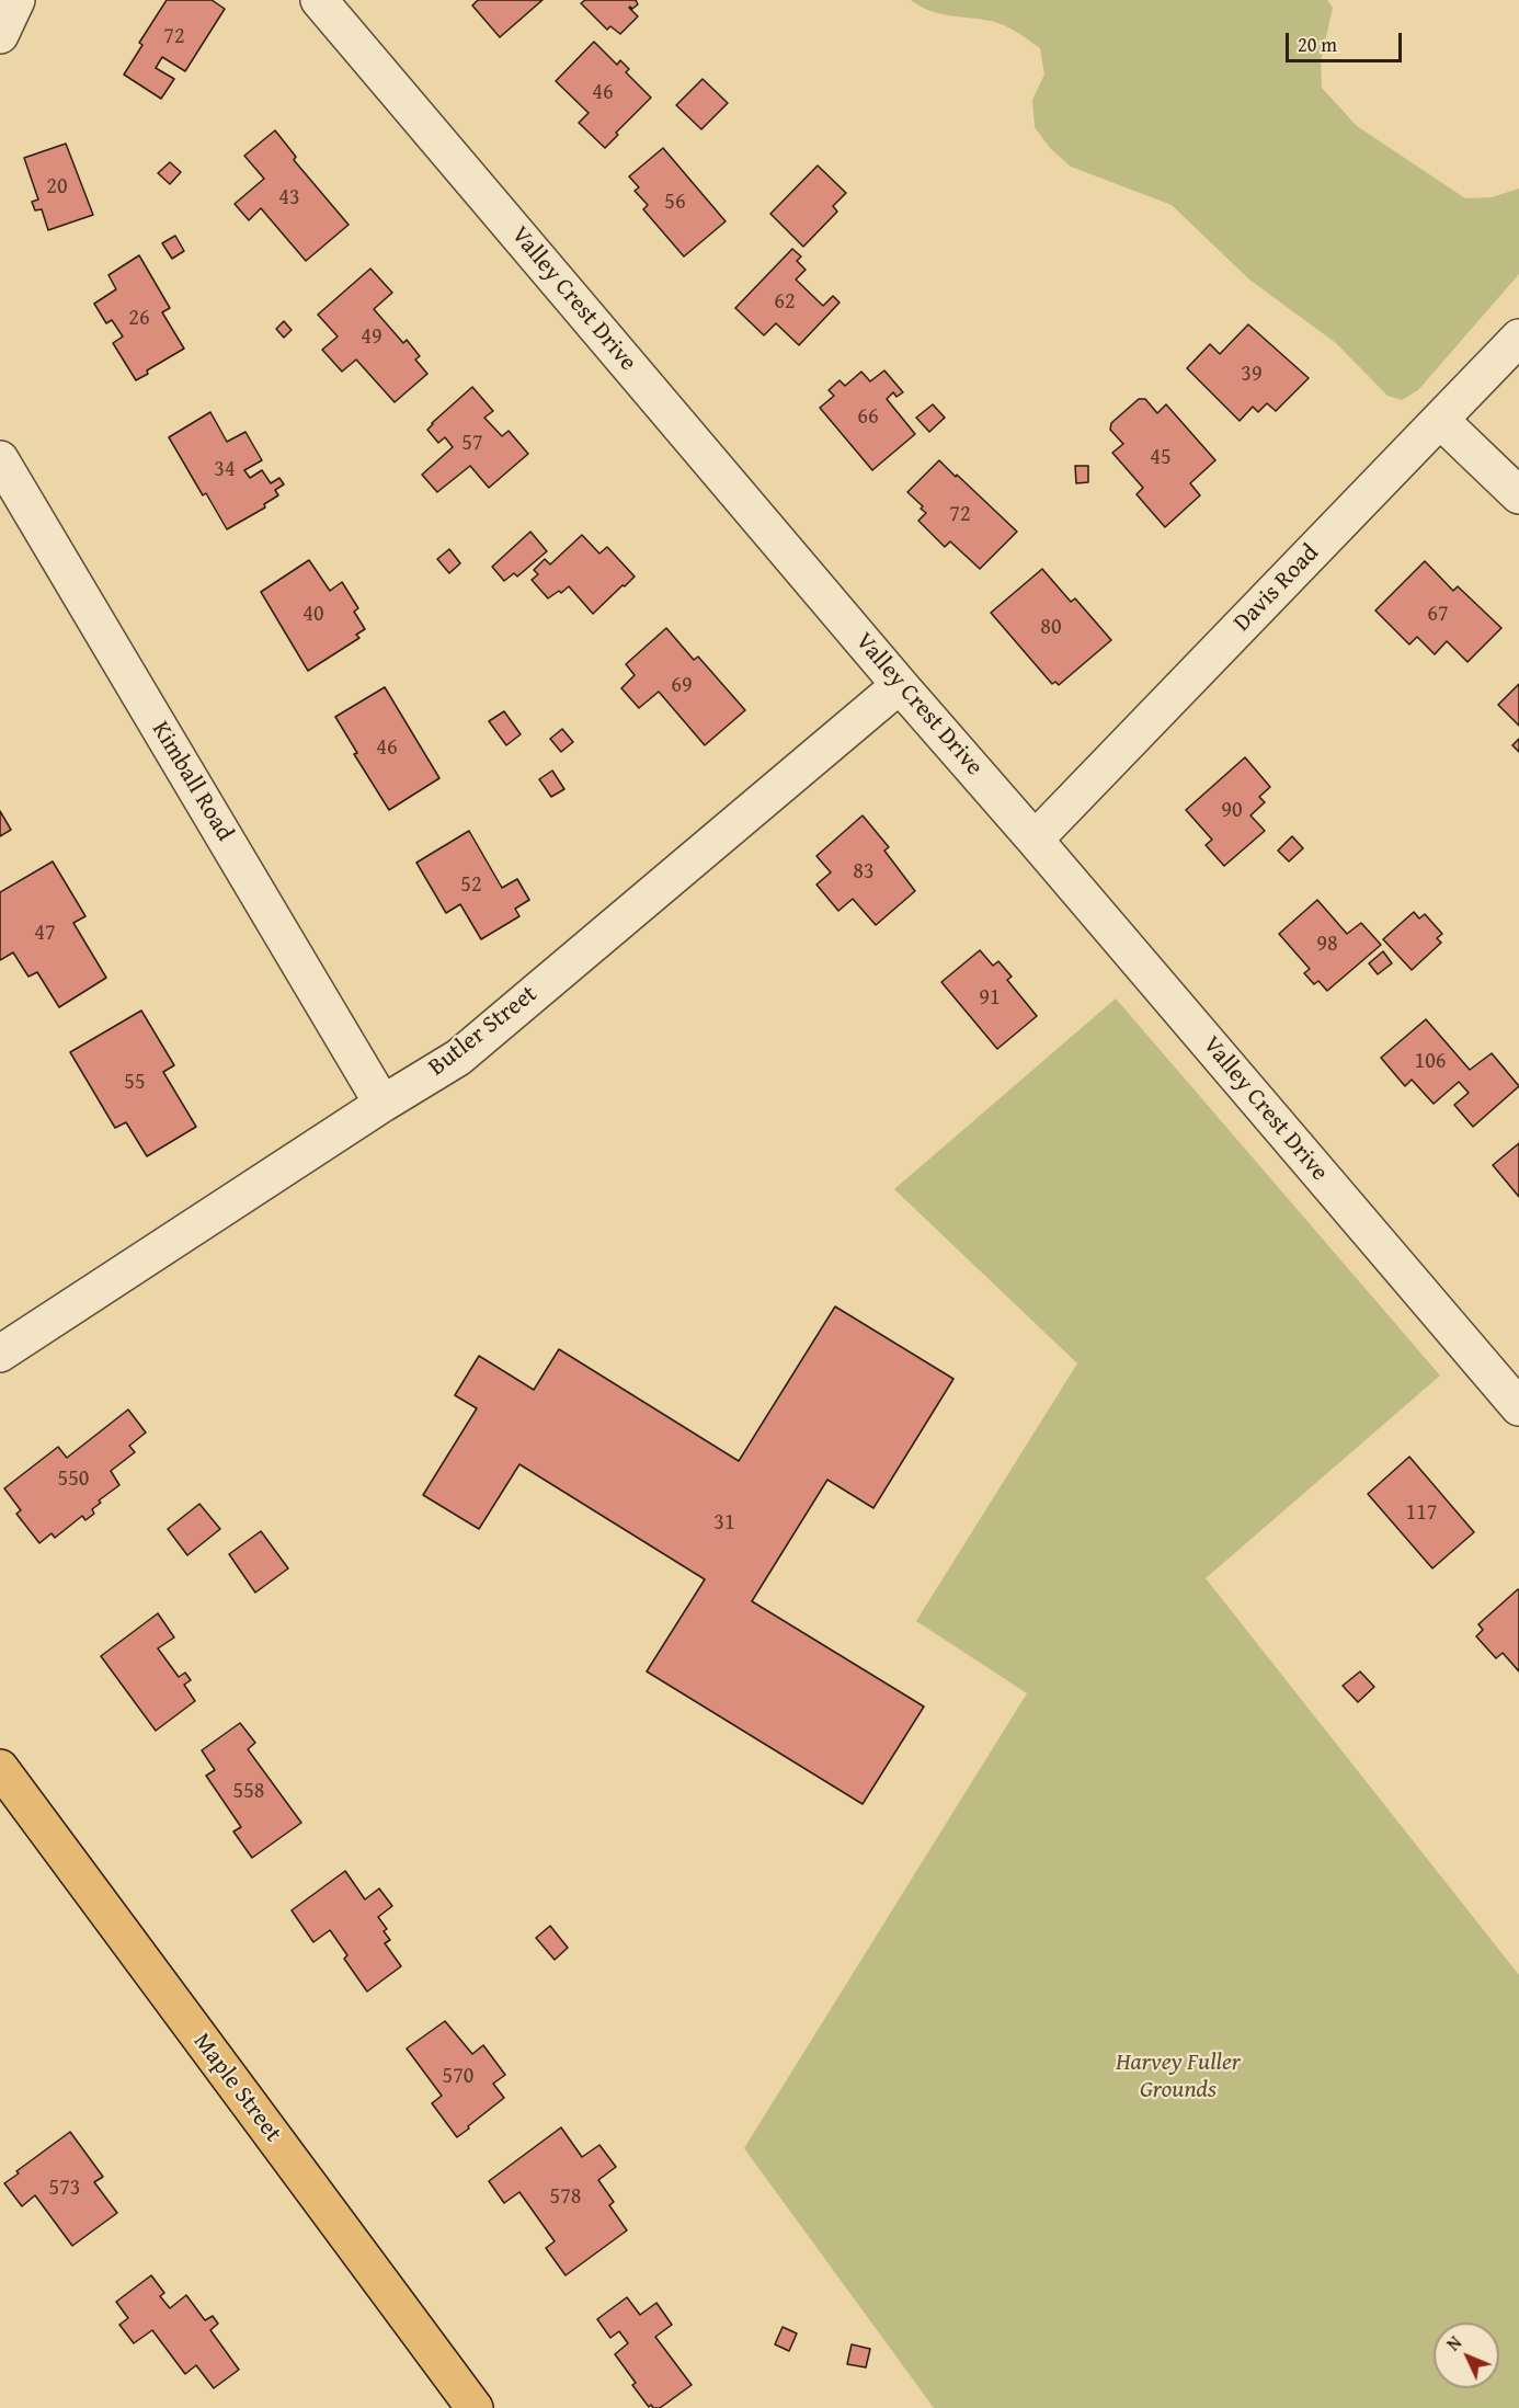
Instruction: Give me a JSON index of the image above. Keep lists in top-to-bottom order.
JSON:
{
  "streets": {
    "main road": ["Maple Street"],
    "street": [
      "Valley Crest Drive",
      "Davis Road",
      "Kimball Road",
      "Butler Street"
    ]
  },
  "crossings": [
    ["Valley Crest Drive", "Davis Road"],
    ["Valley Crest Drive", "Butler Street"],
    ["Kimball Road", "Butler Street"]
  ],
  "parks": ["Harvey Fuller Grounds"],
  "house_numbers": [
    "72",
    "46",
    "20",
    "43",
    "56",
    "62",
    "26",
    "49",
    "39",
    "66",
    "57",
    "45",
    "34",
    "72",
    "40",
    "67",
    "80",
    "69",
    "46",
    "90",
    "83",
    "52",
    "47",
    "98",
    "91",
    "106",
    "55",
    "550",
    "117",
    "31",
    "558",
    "570",
    "573",
    "578"
  ],
  "scale_bar": "20 m",
  "north": "top left"
}
